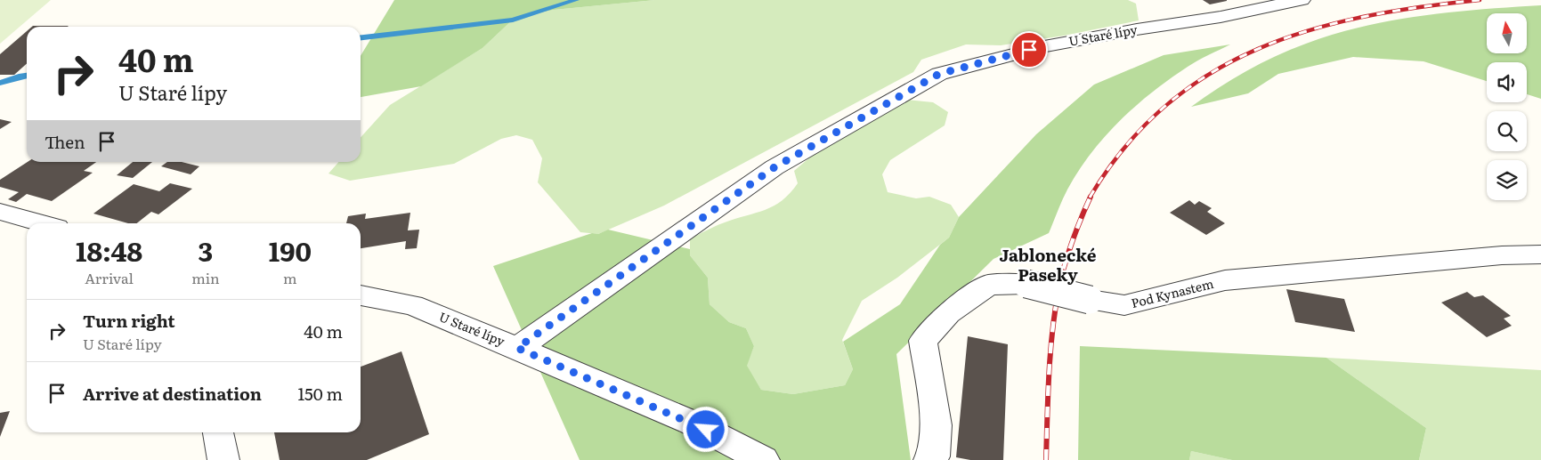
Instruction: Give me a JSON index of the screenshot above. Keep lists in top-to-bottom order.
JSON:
{
  "streets": {
    "street": ["U Staré lípy", "Pod Kynastem"]
  },
  "districts": ["Jablonecké Paseky"],
  "north": "top",
  "page": {
    "turn": ["40 m", "U Staré lípy"],
    "then": "Then",
    "eta": [
      "18:48",
      "Arrival",
      "3",
      "min",
      "190",
      "m"
    ],
    "list": [
      {
        "name": "Turn right",
        "note": "U Staré lípy",
        "value": "40 m"
      },
      {
        "name": "Arrive at destination",
        "value": "150 m"
      }
    ]
  }
}
